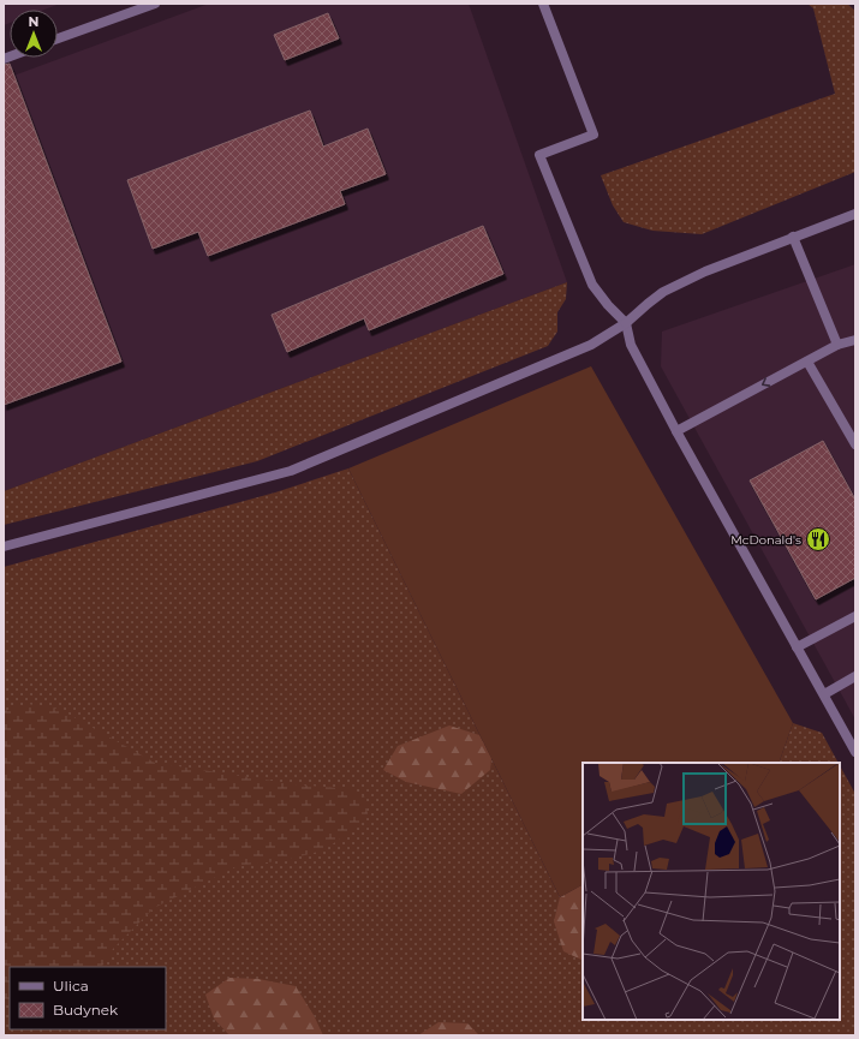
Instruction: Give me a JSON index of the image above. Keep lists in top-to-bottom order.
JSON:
{
  "places": {
    "restaurant": ["McDonald's"]
  },
  "legend": ["Ulica", "Budynek"],
  "north": "top"
}
